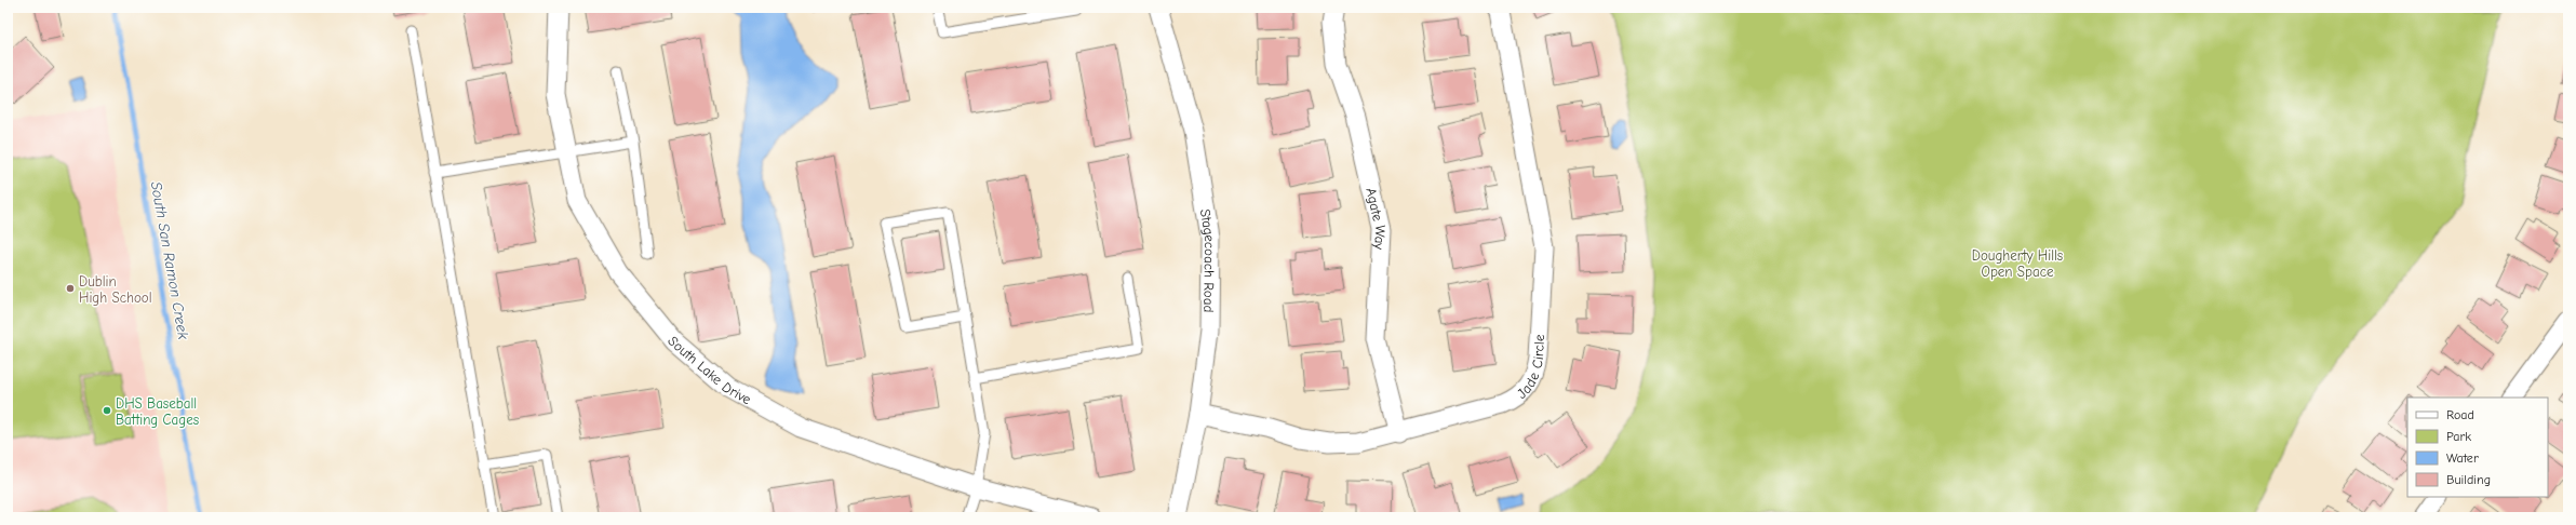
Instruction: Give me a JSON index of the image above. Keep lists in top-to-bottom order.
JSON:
{
  "streets": {
    "street": [
      "Agate Way",
      "Stagecoach Road",
      "Jade Circle",
      "South Lake Drive"
    ]
  },
  "crossings": [
    ["Agate Way", "Jade Circle"],
    ["Stagecoach Road", "Jade Circle"]
  ],
  "water": ["South San Ramon Creek"],
  "parks": ["Dougherty Hills Open Space"],
  "places": ["Dublin High School", "DHS Baseball Batting Cages"],
  "legend": [
    "Road",
    "Park",
    "Water",
    "Building"
  ]
}
